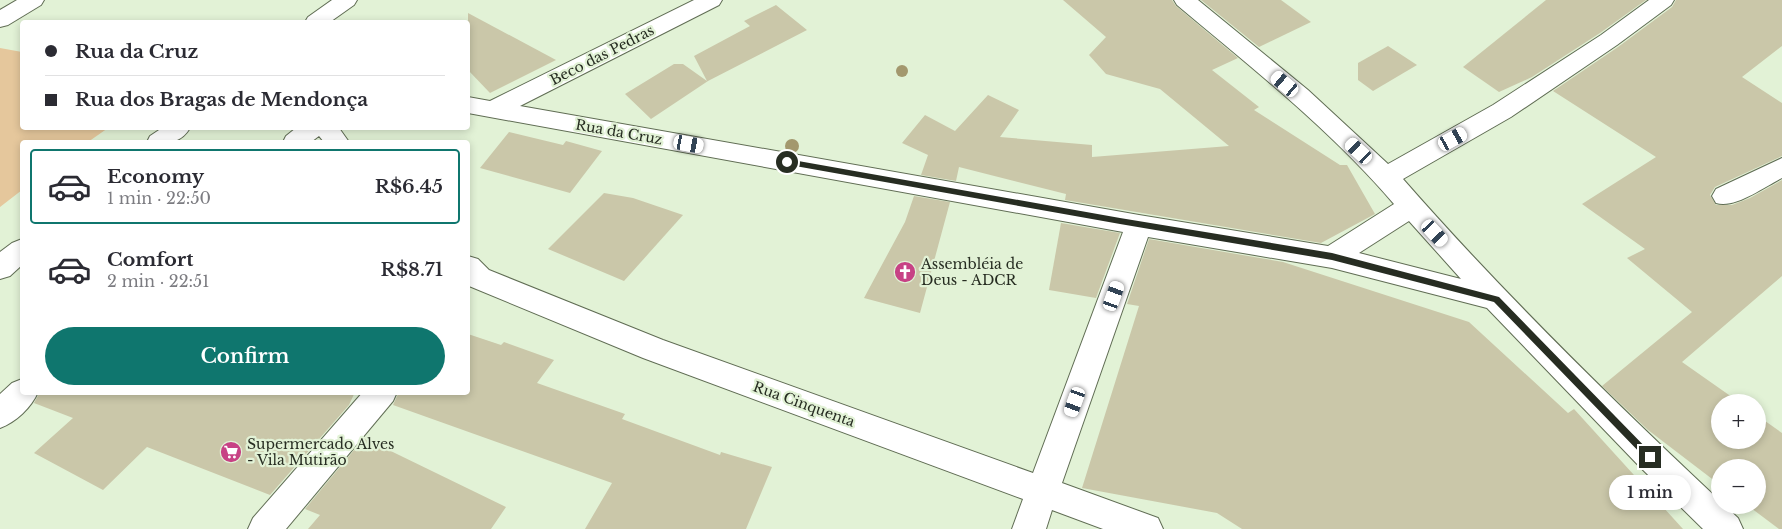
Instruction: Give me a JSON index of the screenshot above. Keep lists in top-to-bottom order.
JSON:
{
  "streets": {
    "street": ["Beco das Pedras", "Rua da Cruz", "Rua Cinquenta"]
  },
  "crossings": [
    ["Beco das Pedras", "Rua da Cruz"]
  ],
  "places": {
    "church": ["Assembléia de Deus - ADCR"],
    "supermarket": ["Supermercado Alves - Vila Mutirão"]
  },
  "page": {
    "banner": ["Rua da Cruz", "Rua dos Bragas de Mendonça"],
    "list": [
      {
        "name": "Economy",
        "note": "1 min · 22:50",
        "value": "R$6.45"
      },
      {
        "name": "Comfort",
        "note": "2 min · 22:51",
        "value": "R$8.71"
      }
    ],
    "buttons": "Confirm",
    "map_buttons": ["+", "−"],
    "bubble": "1 min"
  }
}
